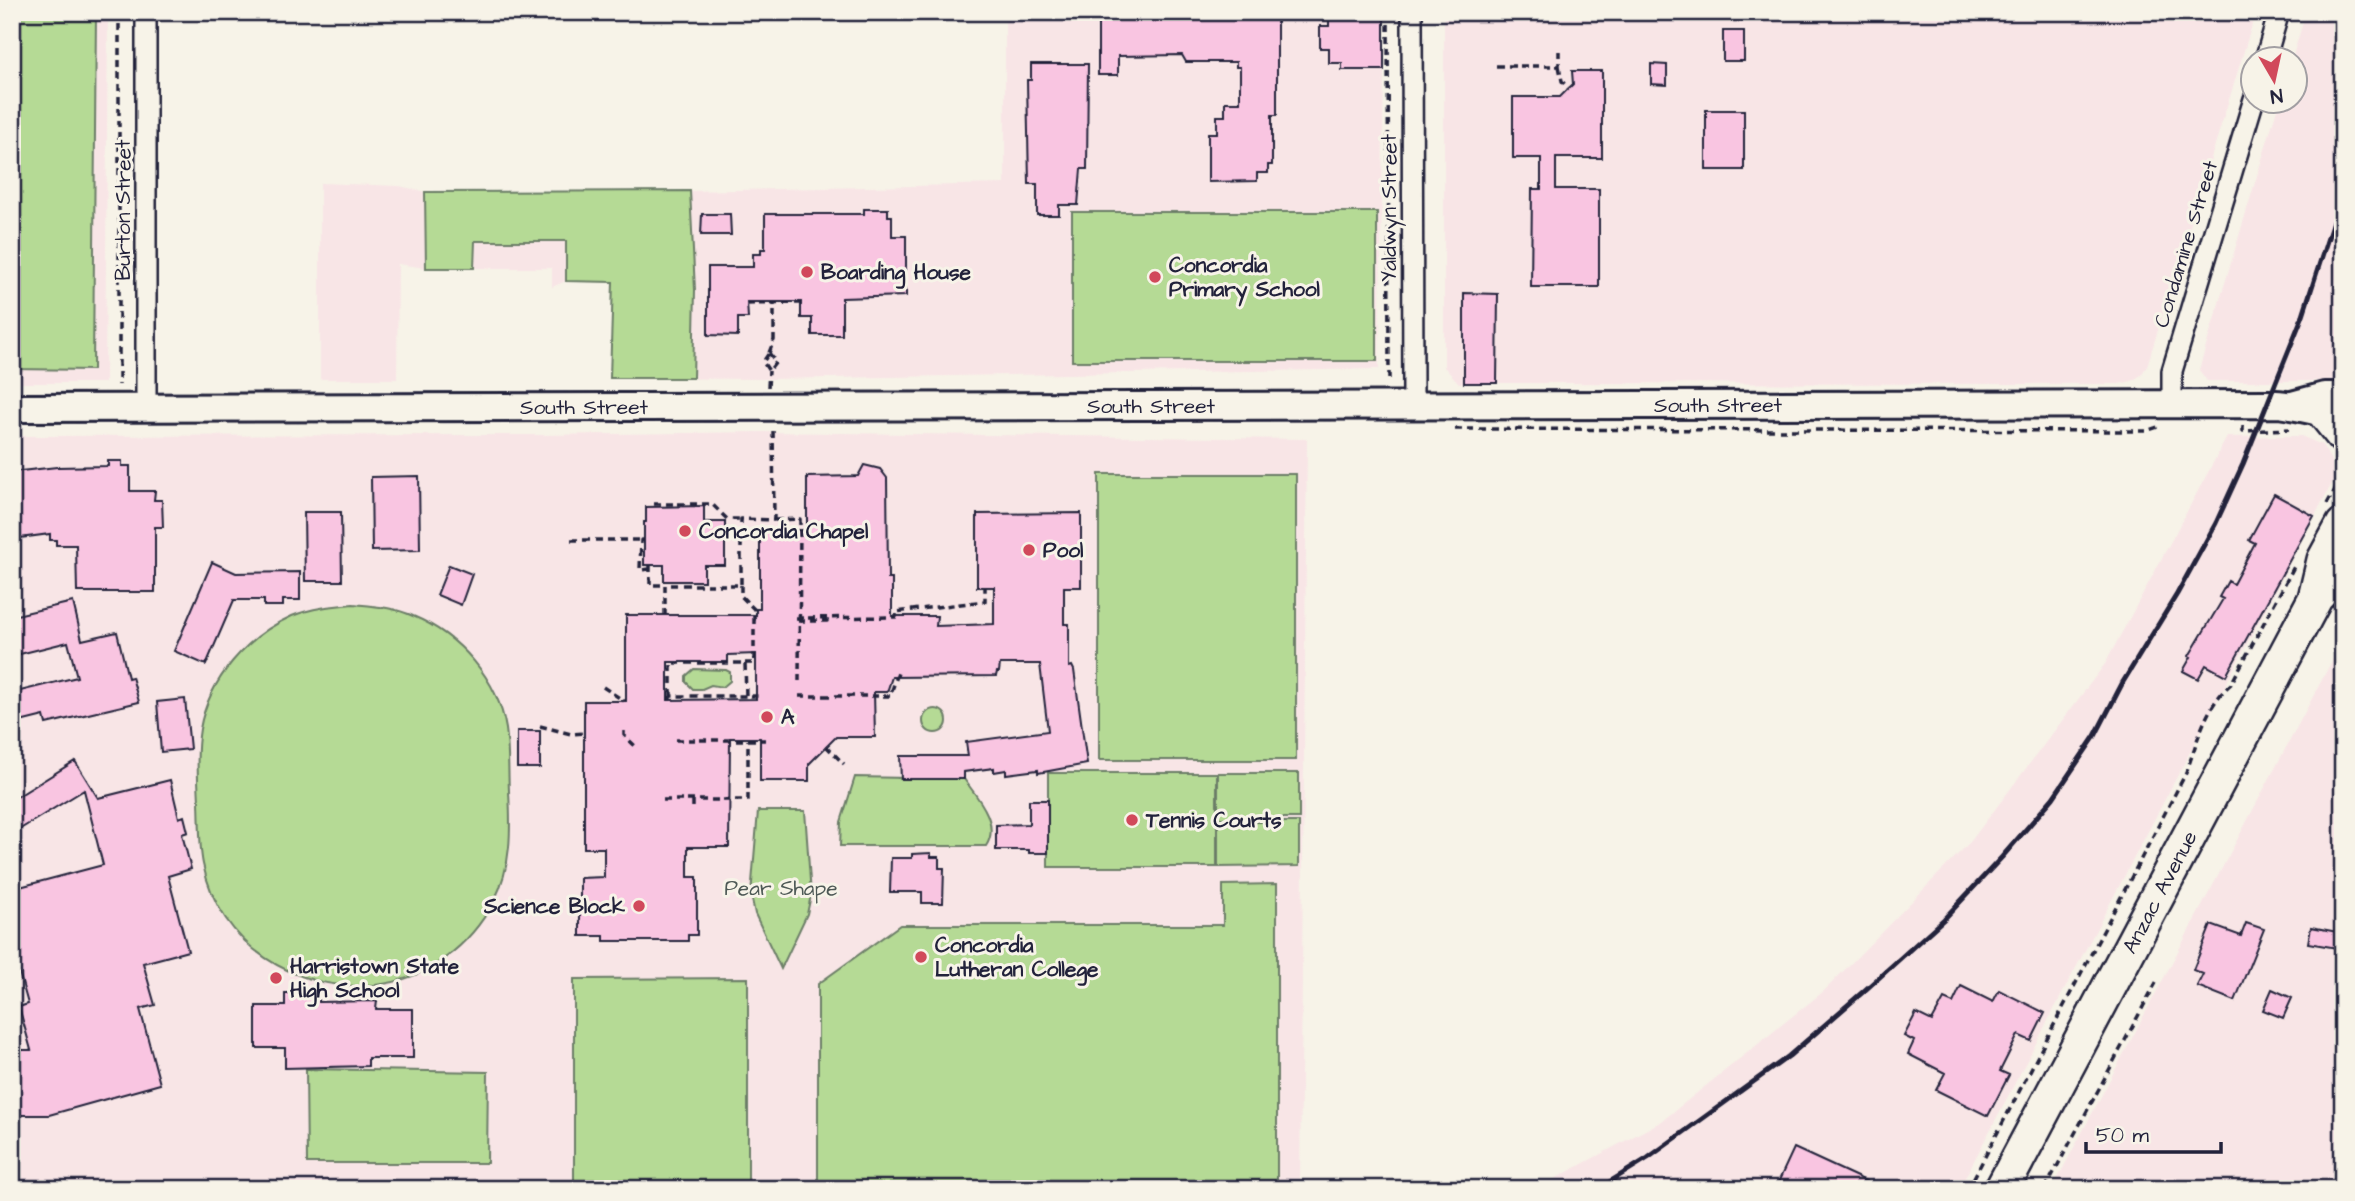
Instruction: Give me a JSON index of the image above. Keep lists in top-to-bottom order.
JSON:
{
  "streets": {
    "highway": ["Anzac Avenue"],
    "street": [
      "Yaldwyn Street",
      "Burton Street",
      "Condamine Street",
      "South Street"
    ]
  },
  "crossings": [
    ["Yaldwyn Street", "South Street"],
    ["Burton Street", "South Street"],
    ["Condamine Street", "South Street"]
  ],
  "parks": ["Pear Shape"],
  "places": [
    "Boarding House",
    "Concordia Primary School",
    "Concordia Chapel",
    "Pool",
    "A",
    "Tennis Courts",
    "Science Block",
    "Concordia Lutheran College",
    "Harristown State High School"
  ],
  "scale_bar": "50 m",
  "north": "bottom"
}
